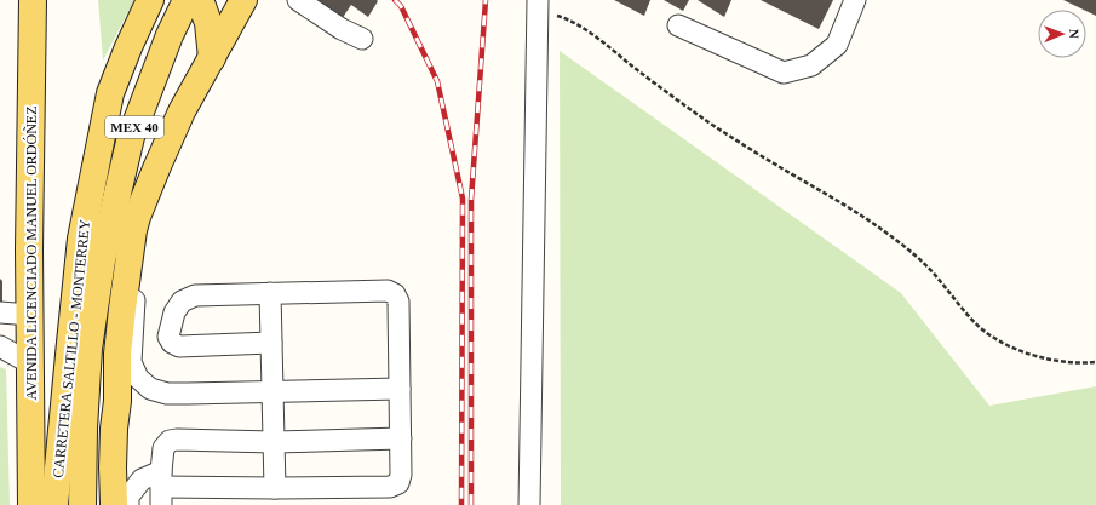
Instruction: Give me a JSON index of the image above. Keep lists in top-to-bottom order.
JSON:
{
  "streets": {
    "main road": ["MEX 40", "AVENIDA LICENCIADO MANUEL ORDÓÑEZ", "CARRETERA SALTILLO - MONTERREY"]
  },
  "north": "right"
}
